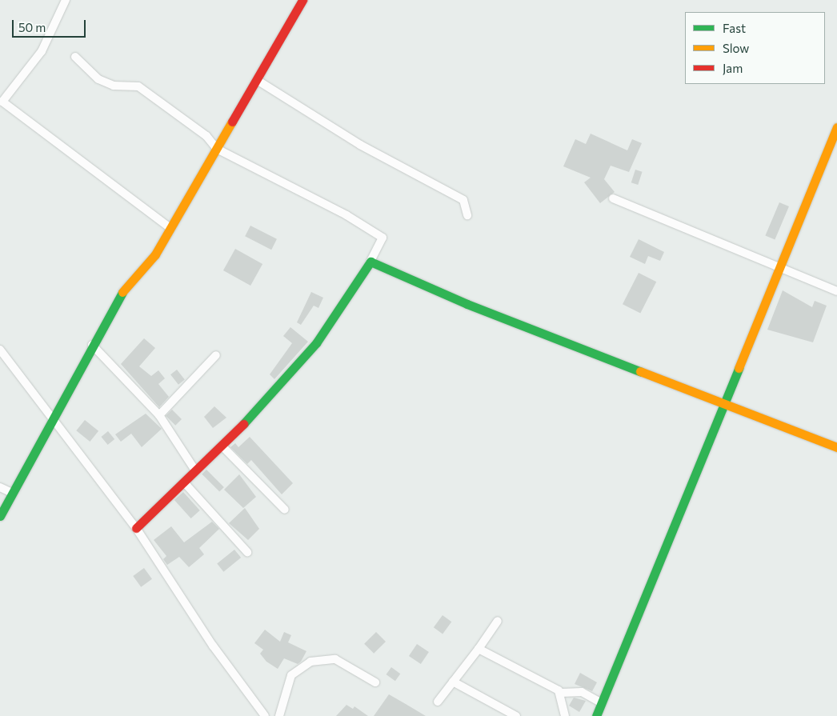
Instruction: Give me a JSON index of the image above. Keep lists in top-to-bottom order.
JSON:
{
  "legend": ["Fast", "Slow", "Jam"],
  "scale_bar": "50 m"
}
